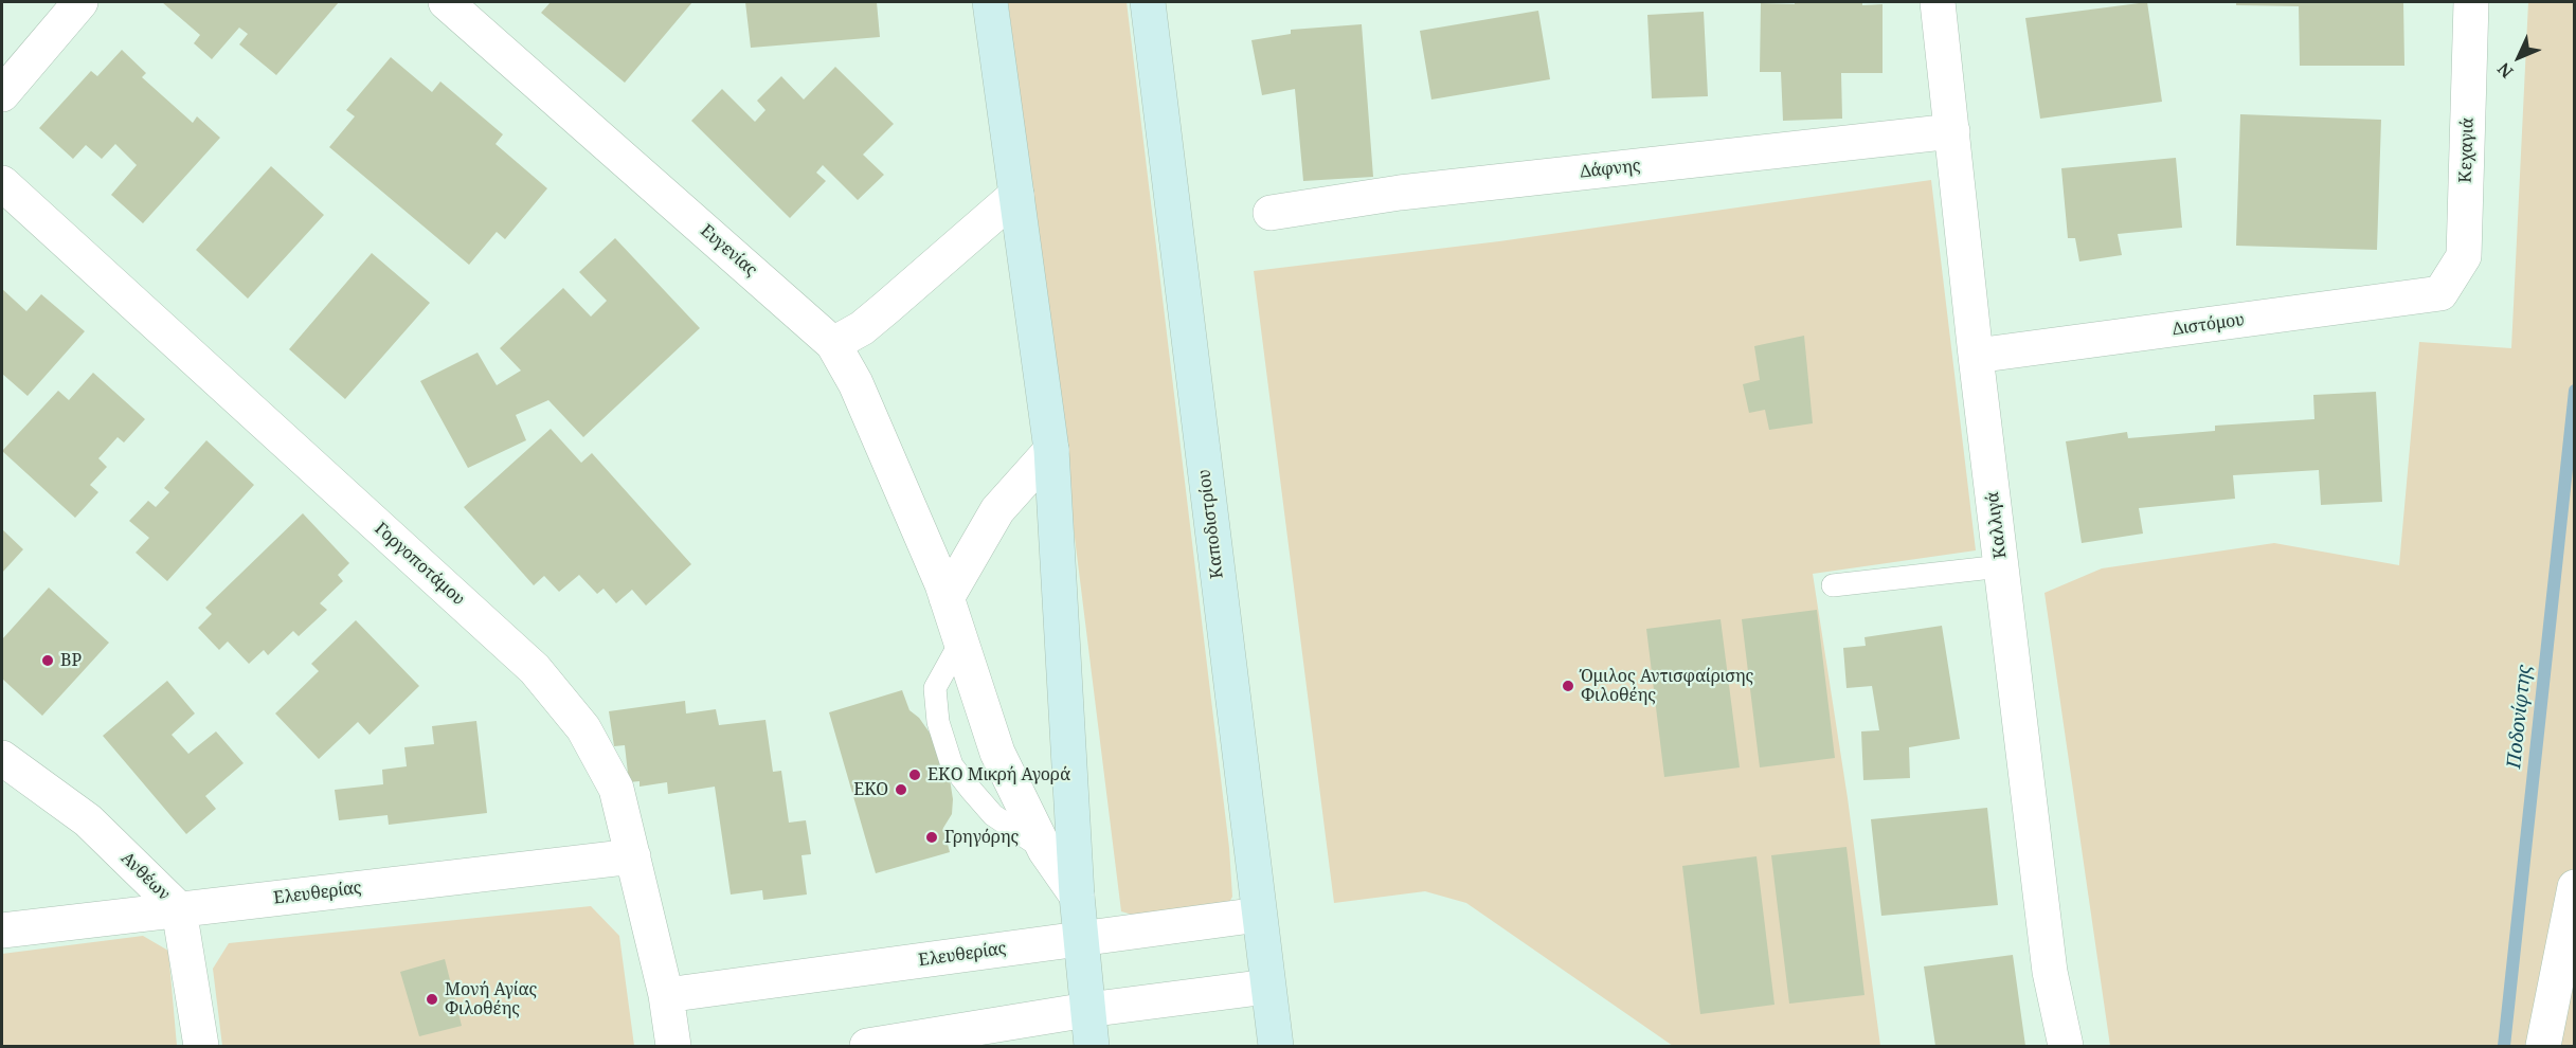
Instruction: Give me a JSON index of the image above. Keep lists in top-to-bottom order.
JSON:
{
  "streets": {
    "main road": ["Καποδιστρίου"],
    "street": [
      "Κεχαγιά",
      "Δάφνης",
      "Ευγενίας",
      "Διστόμου",
      "Καλλιγά",
      "Γοργοποτάμου",
      "Ανθέων",
      "Ελευθερίας"
    ]
  },
  "crossings": [
    ["Κεχαγιά", "Διστόμου"],
    ["Δάφνης", "Καλλιγά"],
    ["Διστόμου", "Καλλιγά"],
    ["Καποδιστρίου", "Ελευθερίας"],
    ["Γοργοποτάμου", "Ελευθερίας"],
    ["Ανθέων", "Ελευθερίας"]
  ],
  "water": ["Ποδονίφτης"],
  "places": [
    "BP",
    "Όμιλος Αντισφαίρισης Φιλοθέης",
    "ΕΚΟ Μικρή Αγορά",
    "EKO",
    "Γρηγόρης",
    "Μονή Αγίας Φιλοθέης"
  ],
  "north": "bottom left"
}
